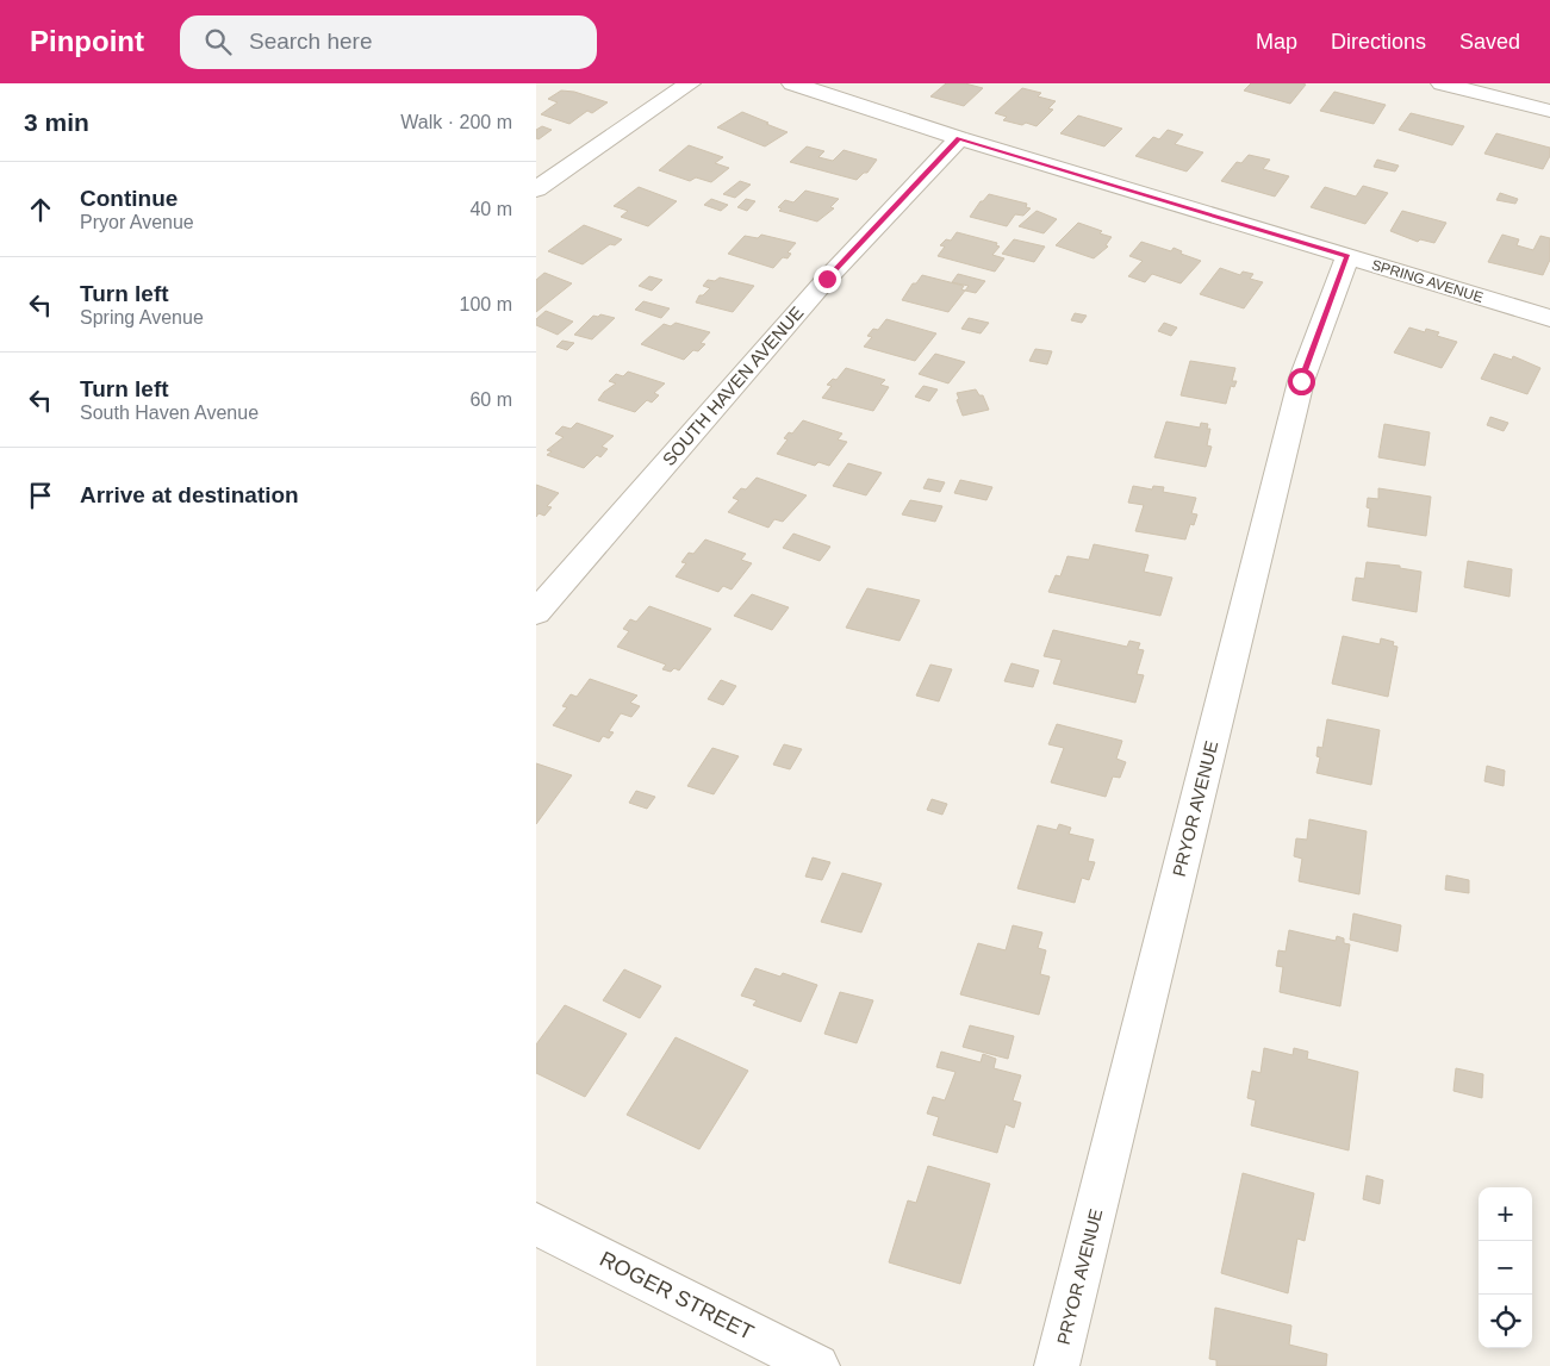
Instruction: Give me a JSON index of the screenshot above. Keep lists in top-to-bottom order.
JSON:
{
  "streets": {
    "street": [
      "SPRING AVENUE",
      "SOUTH HAVEN AVENUE",
      "PRYOR AVENUE",
      "ROGER STREET"
    ]
  },
  "crossings": [
    ["SPRING AVENUE", "SOUTH HAVEN AVENUE"],
    ["SPRING AVENUE", "PRYOR AVENUE"]
  ],
  "page": {
    "header": "Pinpoint",
    "search": "Search here",
    "nav": ["Map", "Directions", "Saved"],
    "heading": ["3 min", "Walk · 200 m"],
    "list": [
      ["Continue", "Pryor Avenue", "40 m"],
      ["Turn left", "Spring Avenue", "100 m"],
      ["Turn left", "South Haven Avenue", "60 m"],
      "Arrive at destination"
    ],
    "map_buttons": ["+", "−"]
  }
}
